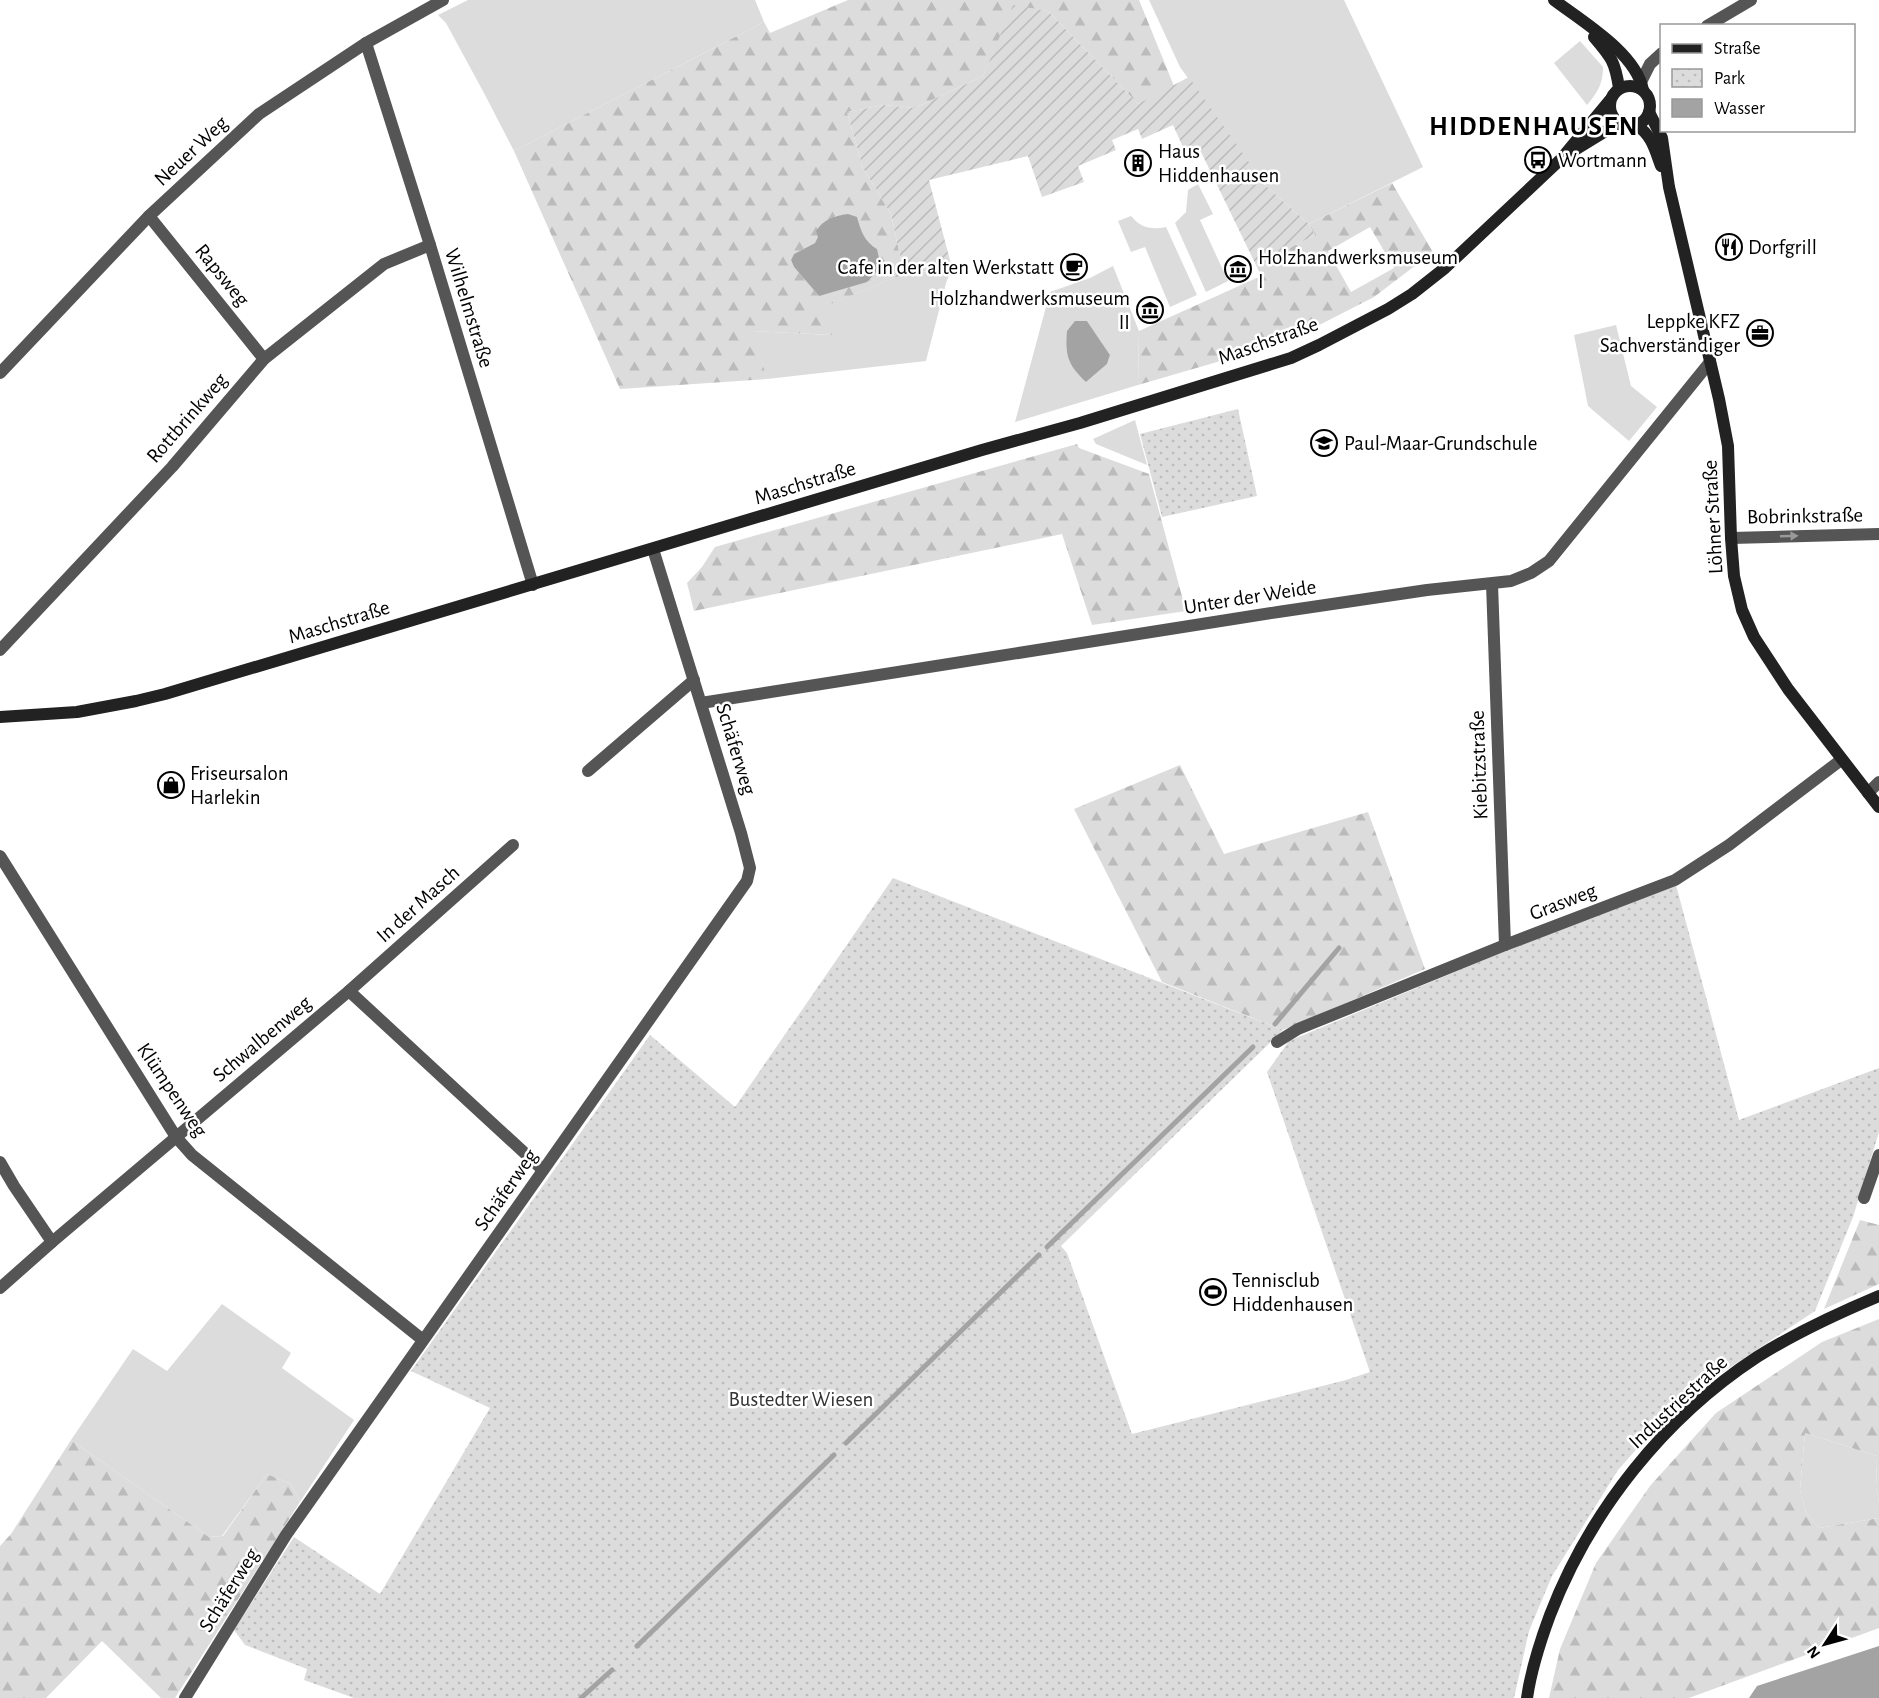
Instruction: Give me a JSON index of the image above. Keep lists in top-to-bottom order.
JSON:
{
  "streets": {
    "street": [
      "Neuer Weg",
      "Rapsweg",
      "Wilhelmstraße",
      "Maschstraße",
      "Rottbrinkweg",
      "Bobrinkstraße",
      "Löhner Straße",
      "Unter der Weide",
      "Schäferweg",
      "Kiebitzstraße",
      "Grasweg",
      "In der Masch",
      "Schwalbenweg",
      "Klümpenweg",
      "Industriestraße"
    ]
  },
  "crossings": [
    ["Neuer Weg", "Rapsweg"],
    ["Neuer Weg", "Wilhelmstraße"],
    ["Rapsweg", "Rottbrinkweg"],
    ["Wilhelmstraße", "Maschstraße"],
    ["Wilhelmstraße", "Rottbrinkweg"],
    ["Maschstraße", "Löhner Straße"],
    ["Maschstraße", "Schäferweg"],
    ["Bobrinkstraße", "Löhner Straße"],
    ["Löhner Straße", "Unter der Weide"],
    ["Löhner Straße", "Grasweg"],
    ["Unter der Weide", "Schäferweg"],
    ["Unter der Weide", "Kiebitzstraße"],
    ["Schäferweg", "Klümpenweg"],
    ["Kiebitzstraße", "Grasweg"],
    ["In der Masch", "Schwalbenweg"],
    ["Schwalbenweg", "Klümpenweg"]
  ],
  "one_way": ["Bobrinkstraße"],
  "districts": ["HIDDENHAUSEN"],
  "parks": ["Bustedter Wiesen"],
  "places": {
    "bus stop": ["Wortmann"],
    "building": ["Haus Hiddenhausen"],
    "restaurant": ["Dorfgrill"],
    "cafe": ["Cafe in der alten Werkstatt"],
    "museum": ["Holzhandwerksmuseum I", "Holzhandwerksmuseum II"],
    "office": ["Leppke KFZ Sachverständiger"],
    "school or university": ["Paul-Maar-Grundschule"],
    "shop": ["Friseursalon Harlekin"],
    "sports": ["Tennisclub Hiddenhausen"]
  },
  "legend": ["Straße", "Park", "Wasser"],
  "north": "bottom left"
}
